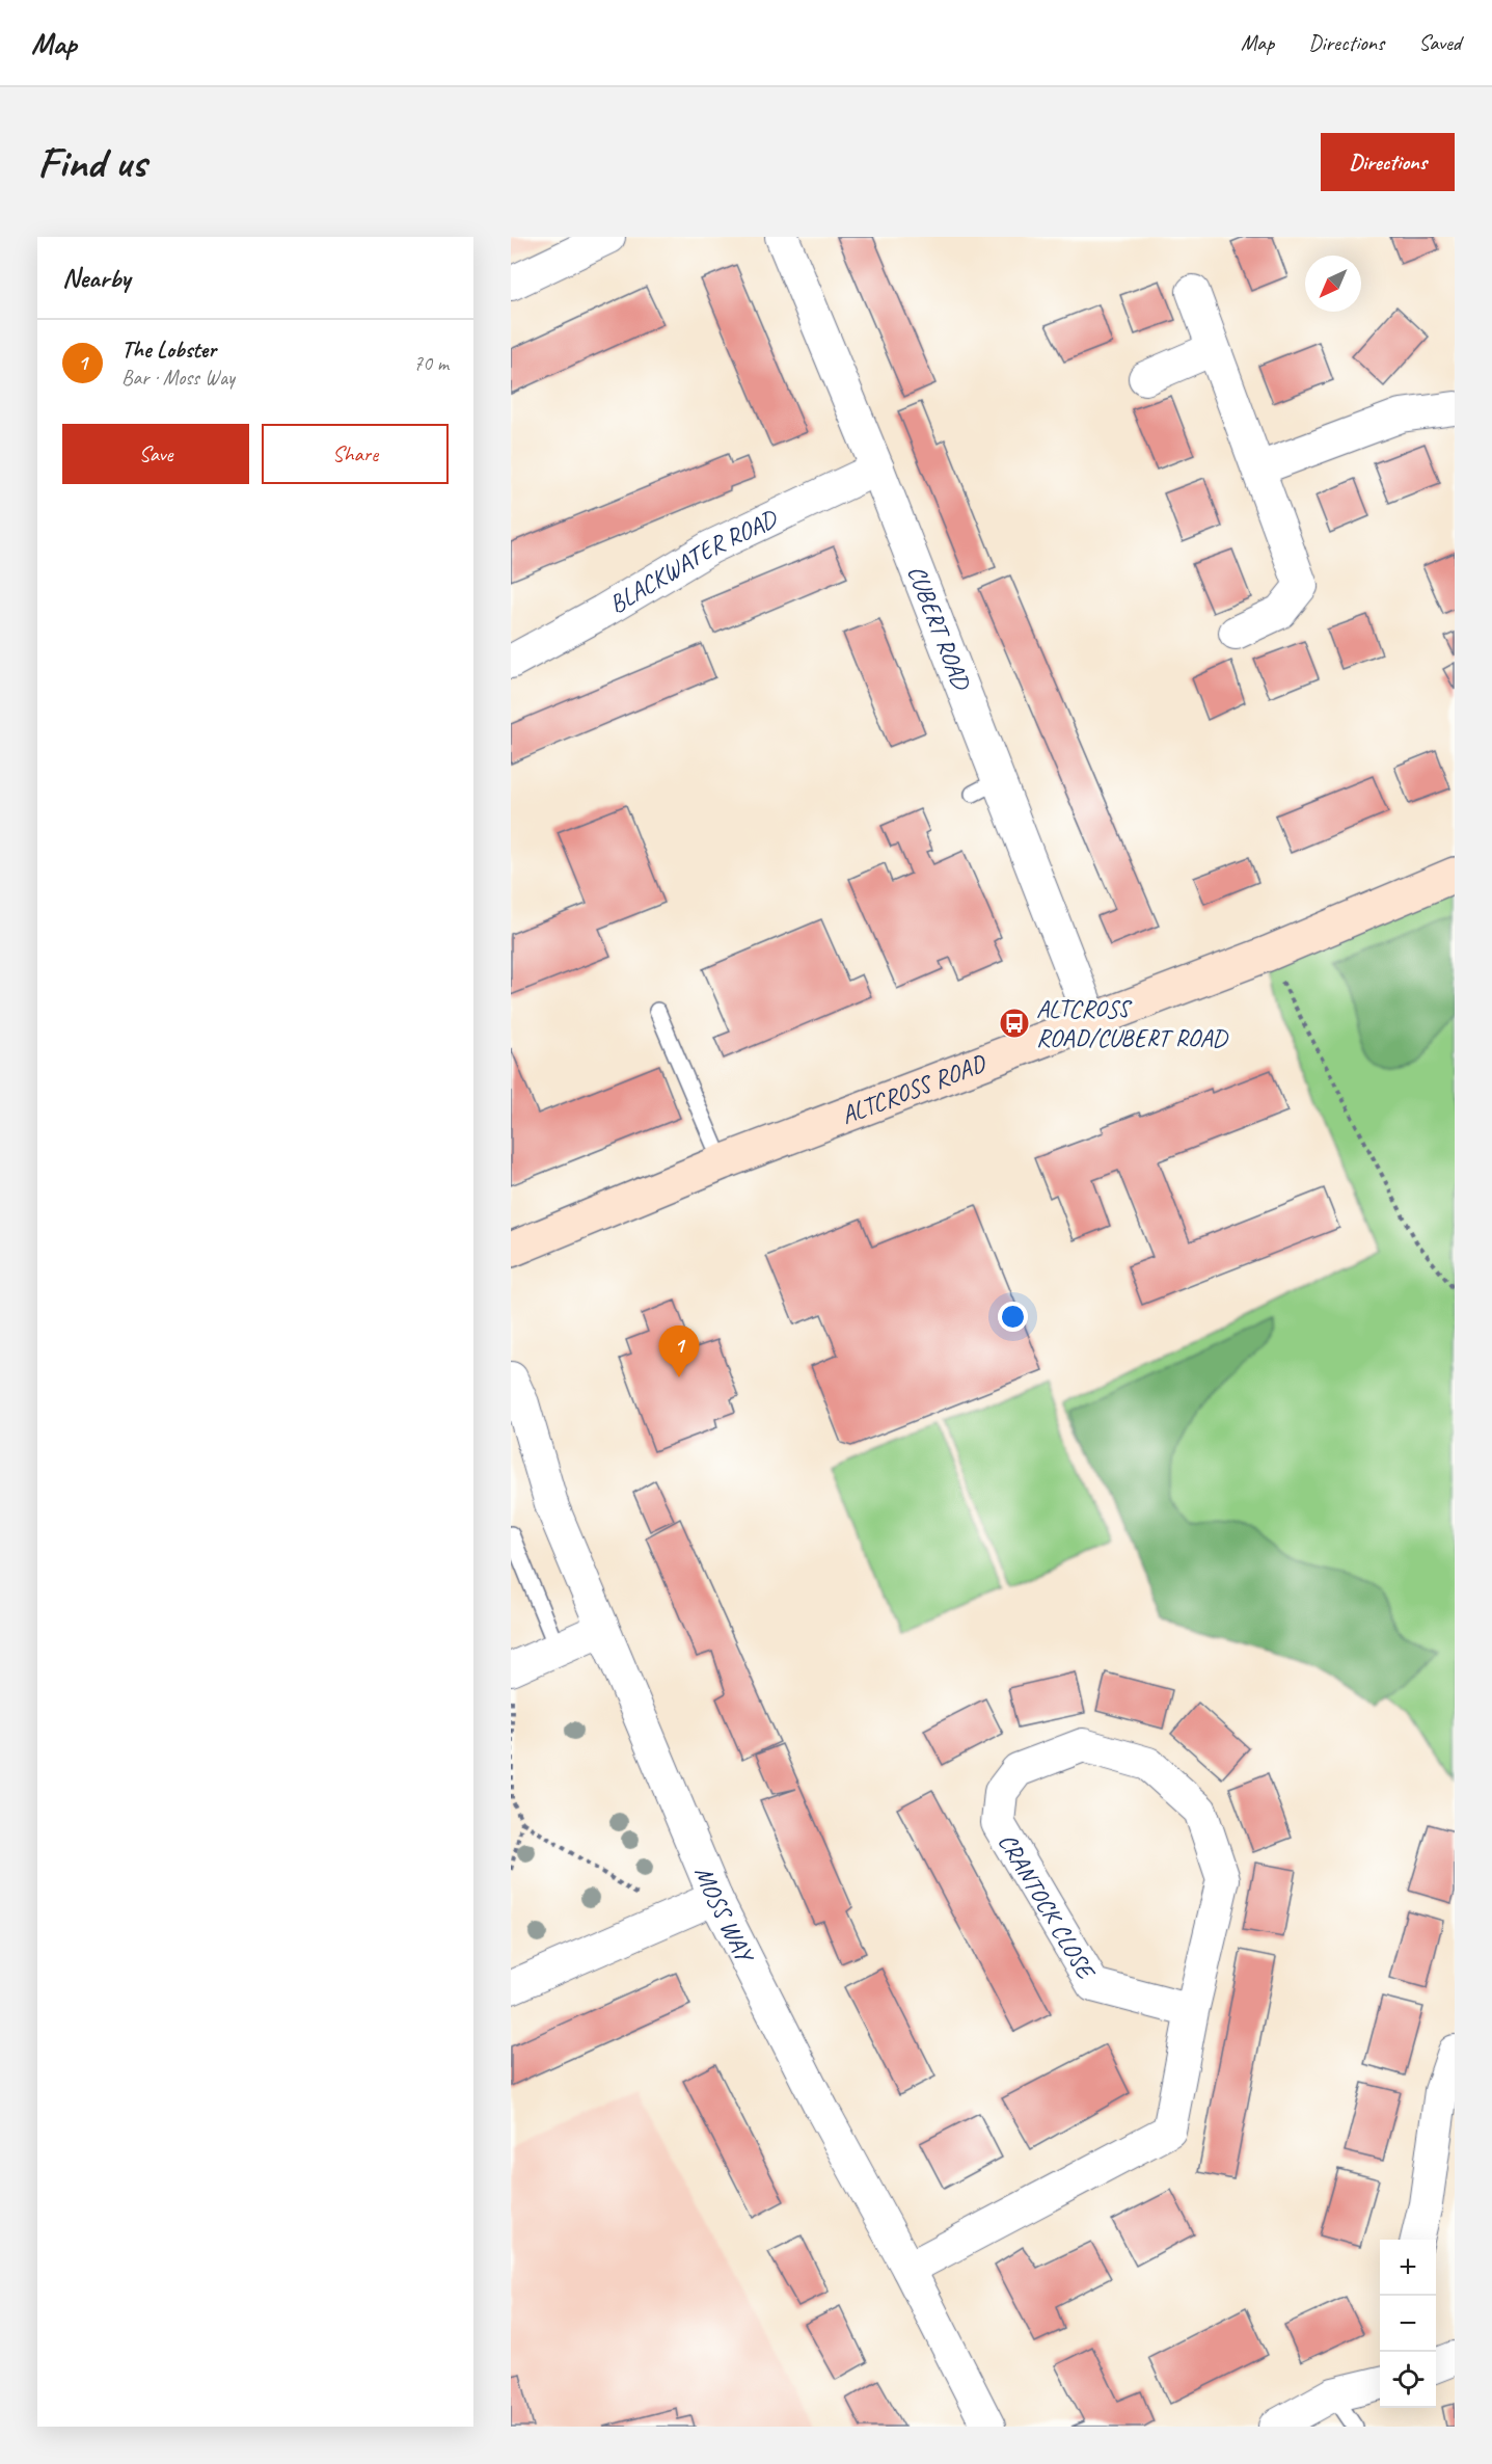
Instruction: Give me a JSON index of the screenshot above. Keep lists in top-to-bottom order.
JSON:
{
  "streets": {
    "street": [
      "BLACKWATER ROAD",
      "CUBERT ROAD",
      "ALTCROSS ROAD",
      "CRANTOCK CLOSE",
      "MOSS WAY"
    ]
  },
  "crossings": [
    ["BLACKWATER ROAD", "CUBERT ROAD"],
    ["CUBERT ROAD", "ALTCROSS ROAD"],
    ["CRANTOCK CLOSE", "MOSS WAY"]
  ],
  "places": {
    "bus stop": ["ALTCROSS ROAD/CUBERT ROAD"]
  },
  "north": "bottom left",
  "page": {
    "header": "Map",
    "nav": ["Map", "Directions", "Saved"],
    "buttons": [
      "Directions",
      ["Save", "Share"]
    ],
    "title": "Find us",
    "heading": "Nearby",
    "list": [
      {
        "mark": "1",
        "name": "The Lobster",
        "note": "Bar · Moss Way",
        "value": "70 m"
      }
    ],
    "pins": "1",
    "map_buttons": ["+", "−"]
  }
}
